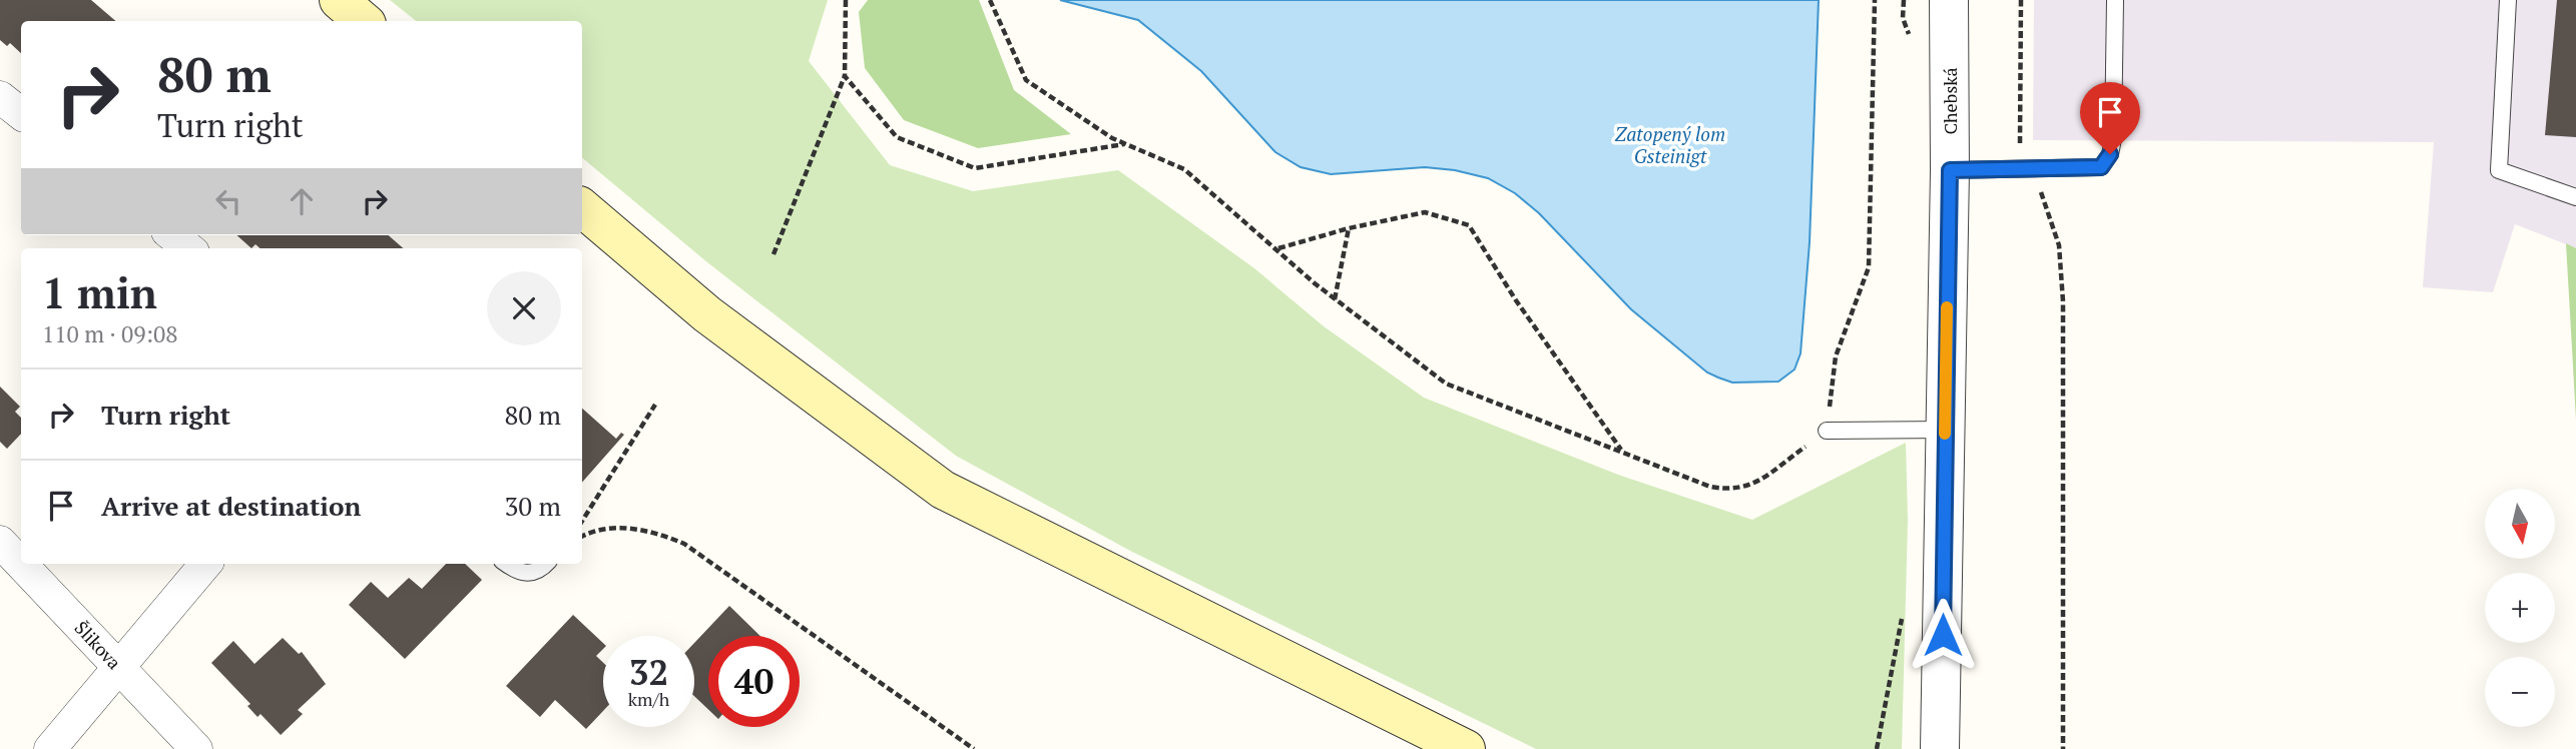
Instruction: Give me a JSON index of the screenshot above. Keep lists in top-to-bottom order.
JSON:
{
  "streets": {
    "street": ["Chebská", "Šlikova"]
  },
  "water": ["Zatopený lom Gsteinigt"],
  "north": "bottom",
  "page": {
    "turn": ["80 m", "Turn right"],
    "heading": ["1 min", "110 m · 09:08"],
    "list": [
      {
        "name": "Turn right",
        "value": "80 m"
      },
      {
        "name": "Arrive at destination",
        "value": "30 m"
      }
    ],
    "map_buttons": ["+", "−"],
    "speed": "32 km/h",
    "limit": "40"
  }
}
